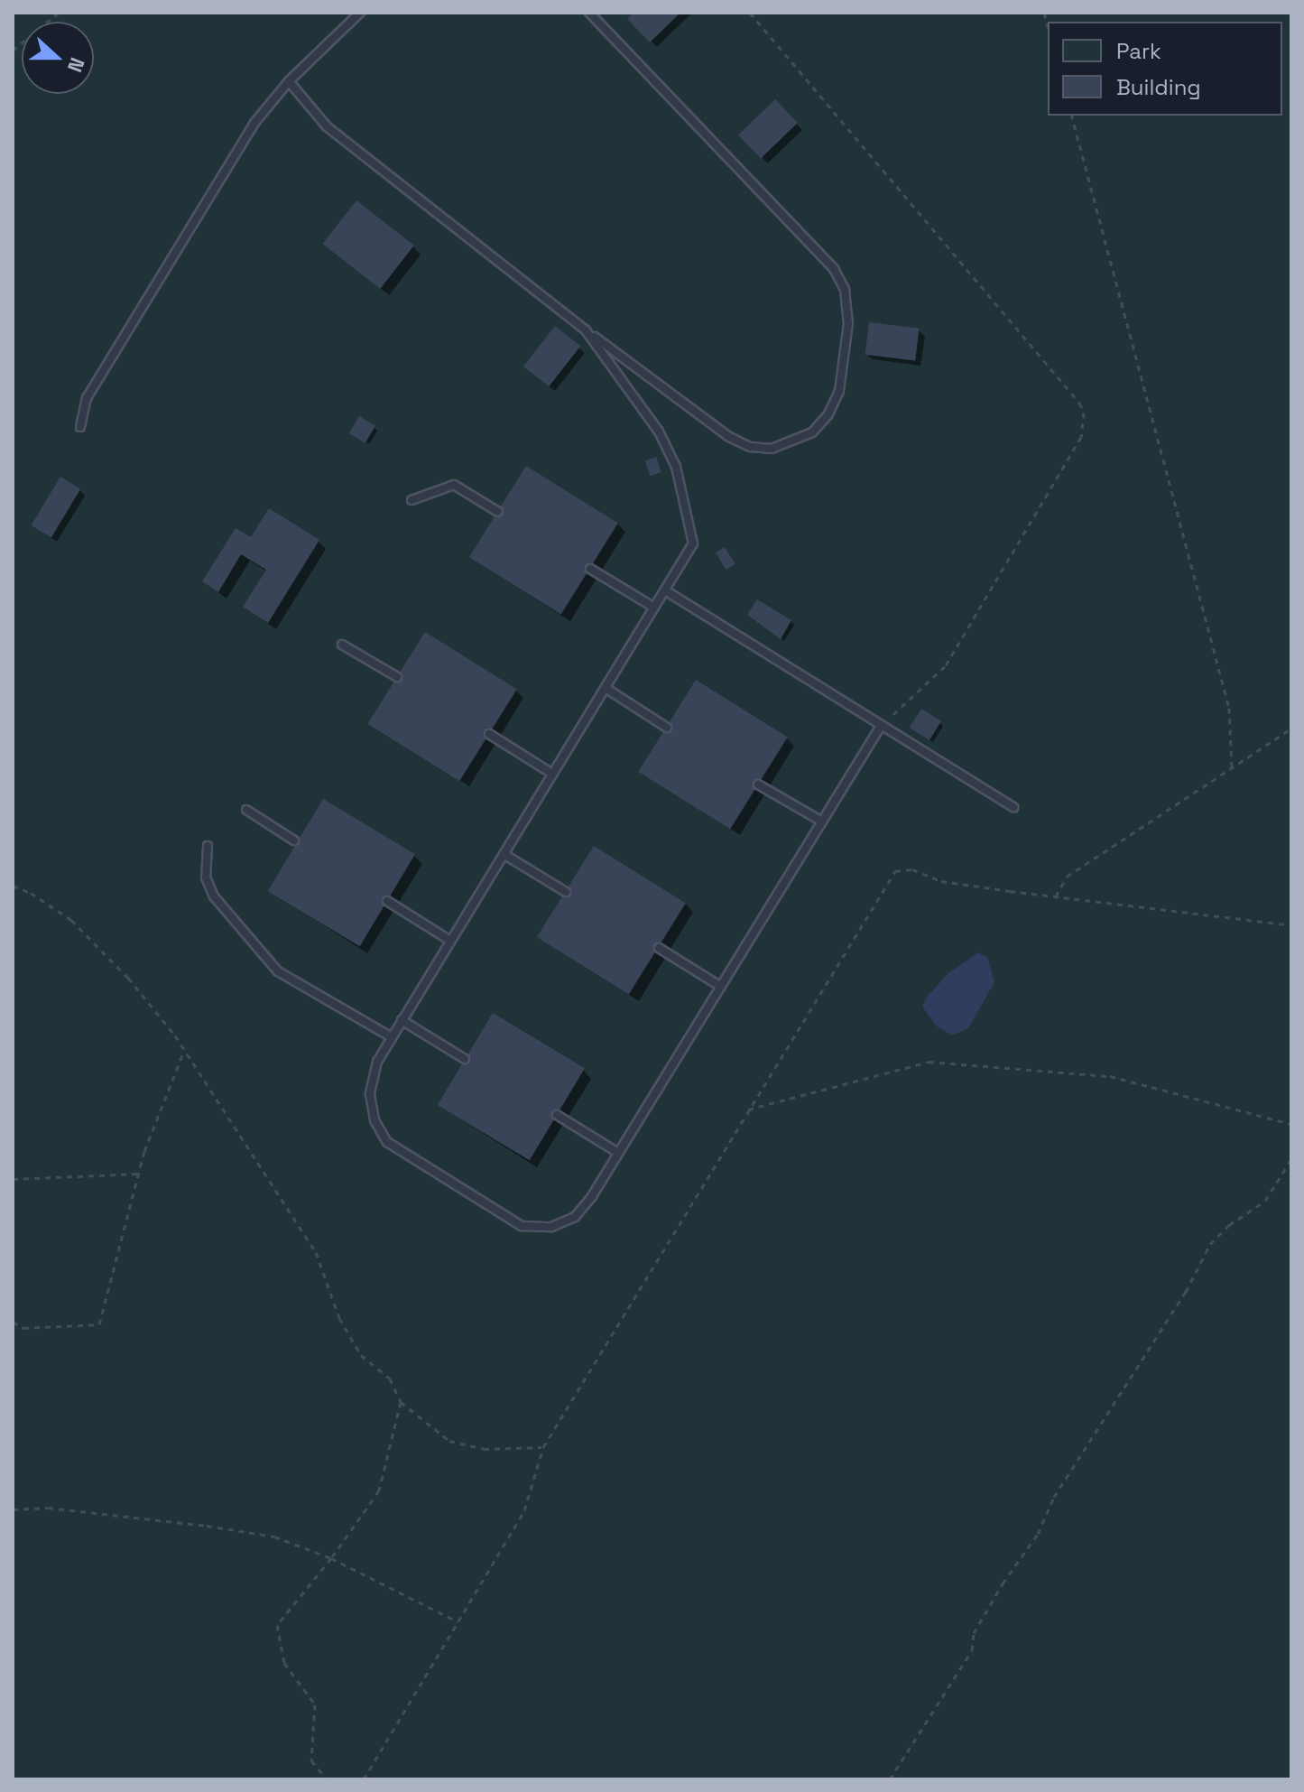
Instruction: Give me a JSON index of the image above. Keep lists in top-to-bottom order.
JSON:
{
  "legend": ["Park", "Building"],
  "north": "right"
}
